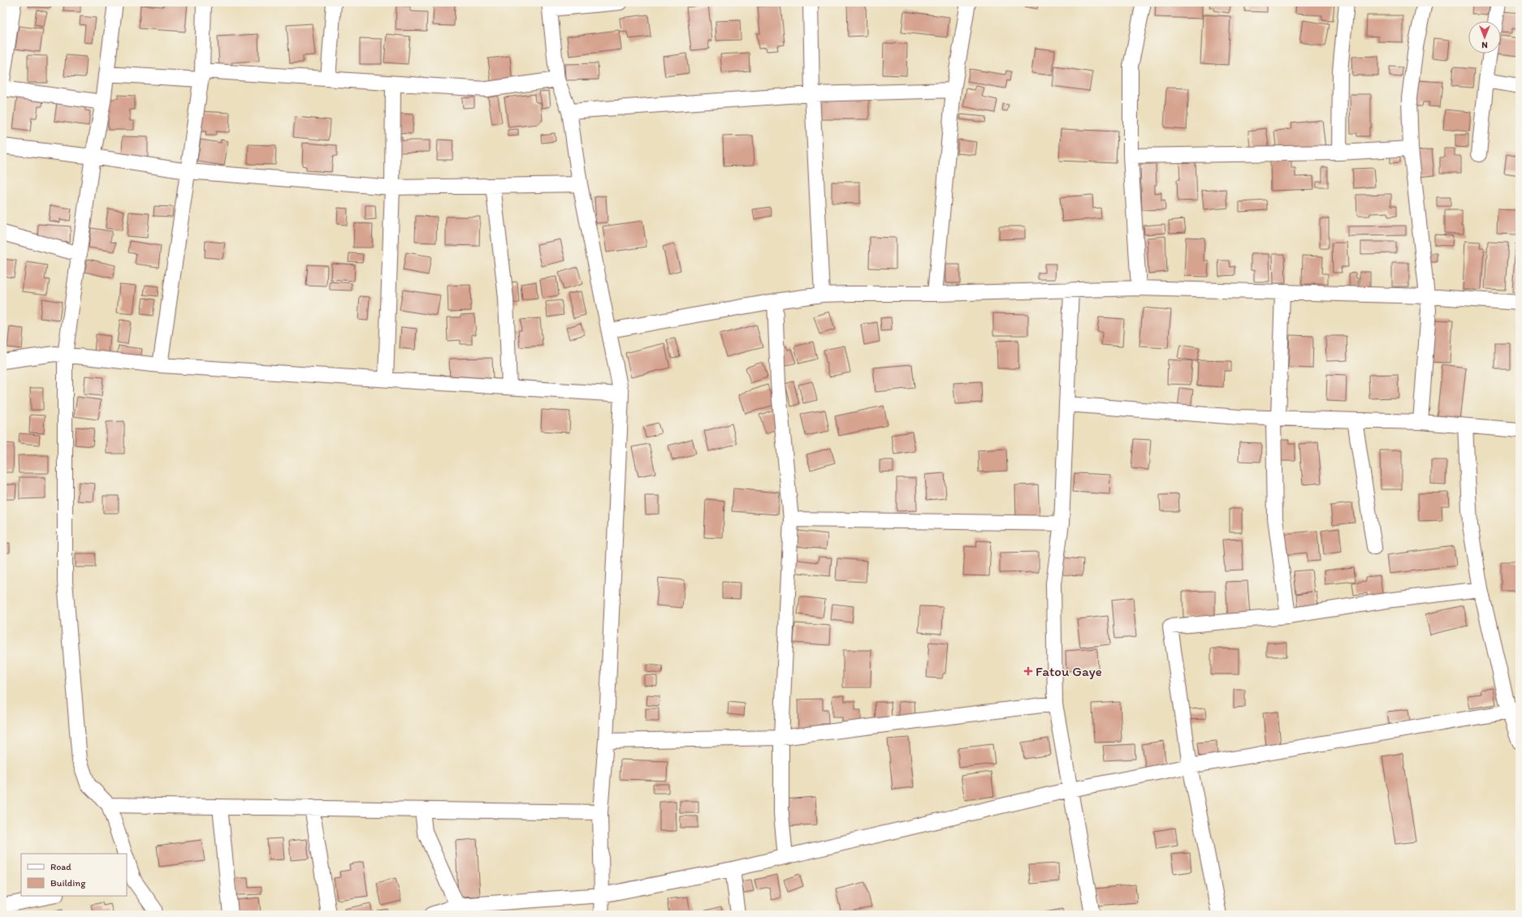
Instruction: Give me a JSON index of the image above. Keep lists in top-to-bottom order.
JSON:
{
  "places": {
    "health": ["Fatou Gaye"]
  },
  "legend": ["Road", "Building"],
  "north": "bottom"
}
